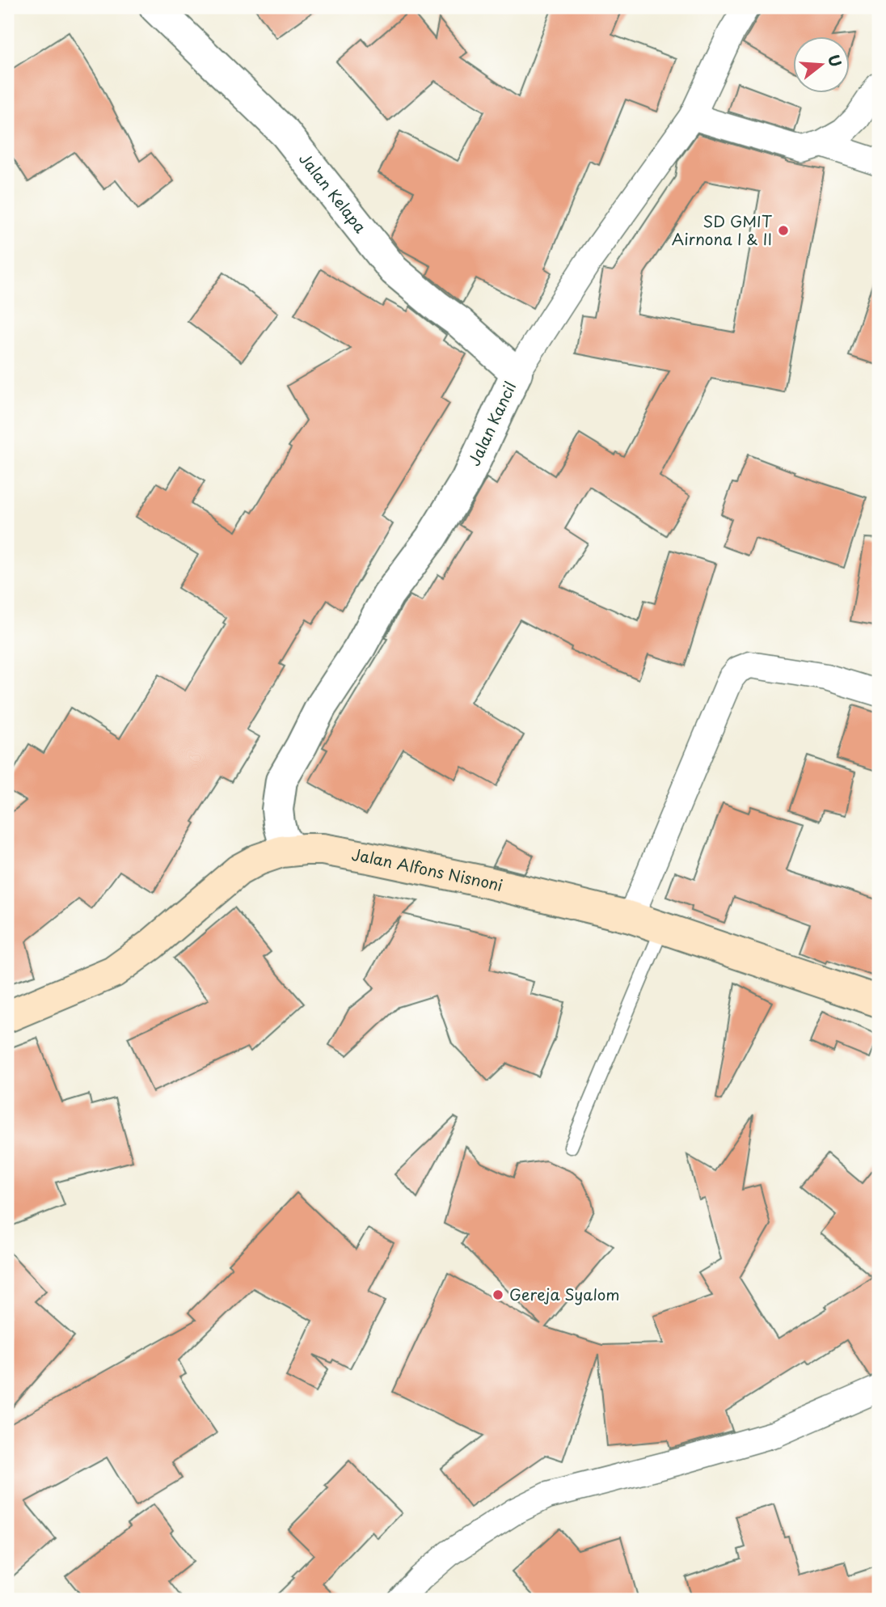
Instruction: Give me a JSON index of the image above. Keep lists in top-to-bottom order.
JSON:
{
  "streets": {
    "main road": ["Jalan Alfons Nisnoni"],
    "street": ["Jalan Kelapa", "Jalan Kancil"]
  },
  "crossings": [
    ["Jalan Kelapa", "Jalan Kancil"],
    ["Jalan Kancil", "Jalan Alfons Nisnoni"]
  ],
  "places": ["SD GMIT Airnona I & II", "Gereja Syalom"],
  "north": "right"
}
